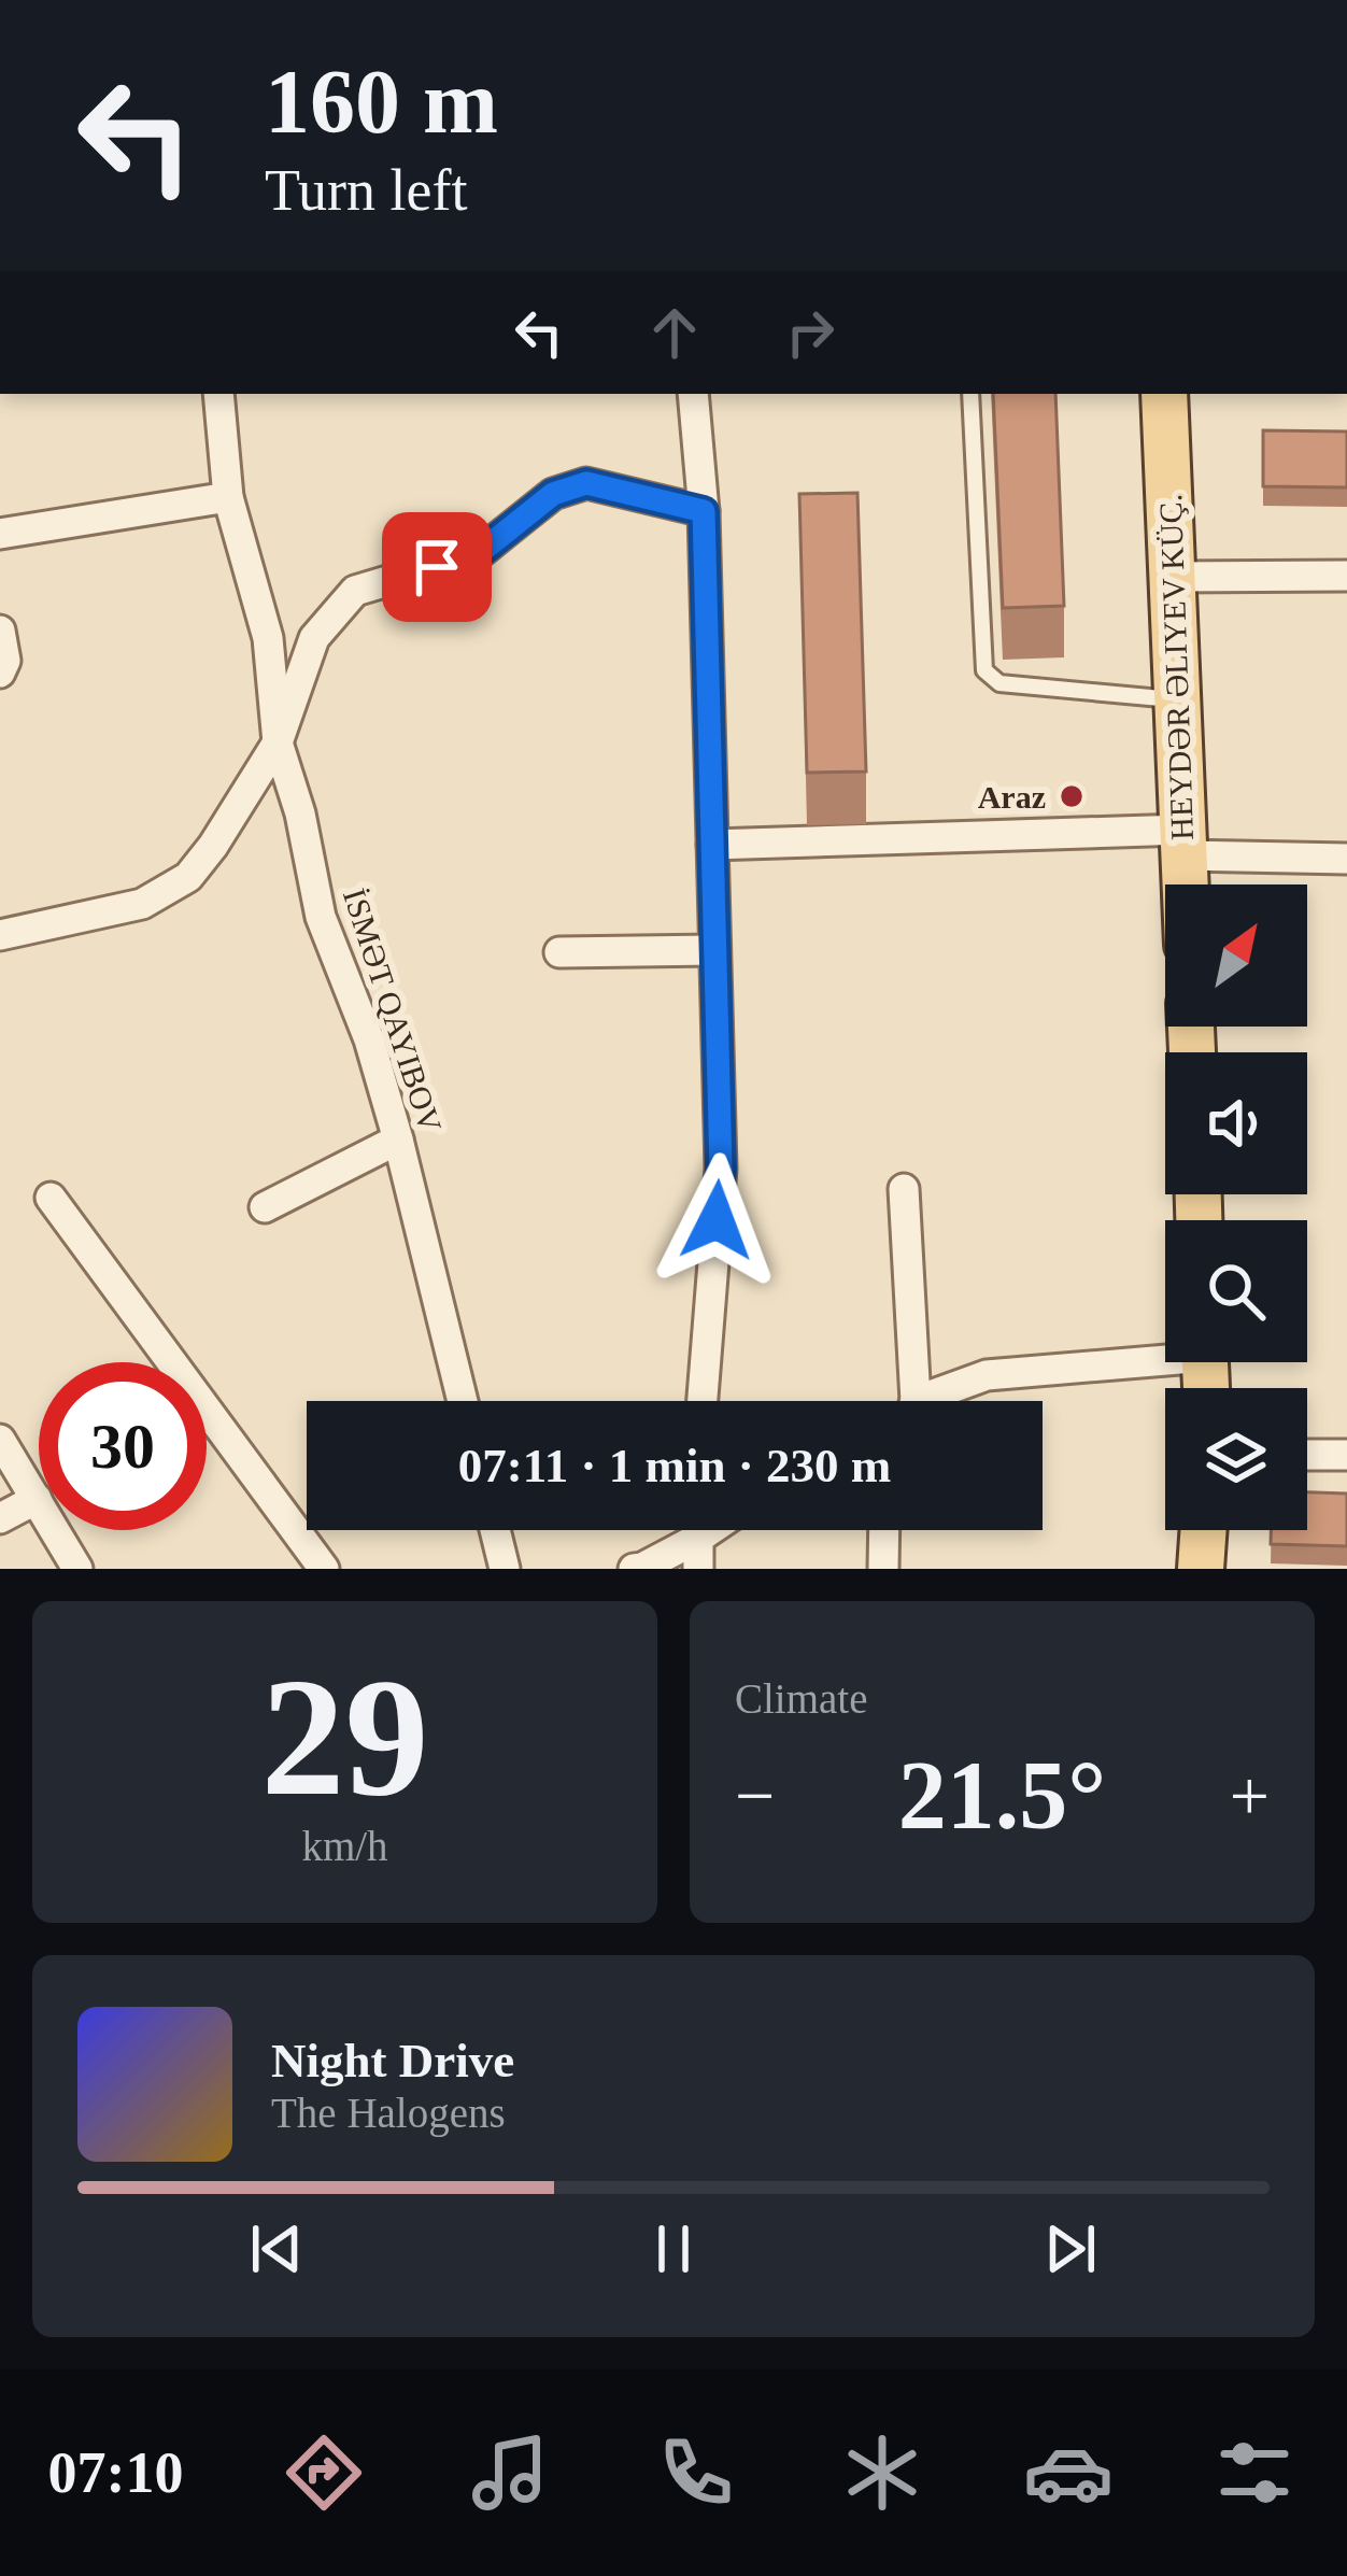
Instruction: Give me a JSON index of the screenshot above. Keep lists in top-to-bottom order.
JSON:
{
  "streets": {
    "main road": ["HEYDƏR ƏLIYEV KÜÇ."]
  },
  "places": ["Araz"],
  "north": "top right",
  "page": {
    "turn": ["160 m", "Turn left"],
    "limit": "30",
    "trip": "07:11 · 1 min · 230 m",
    "tile": [
      ["29", "km/h"],
      "Climate"
    ],
    "heat": ["−", "21.5°", "+"],
    "song": ["Night Drive", "The Halogens"],
    "tabs": "07:10"
  }
}
